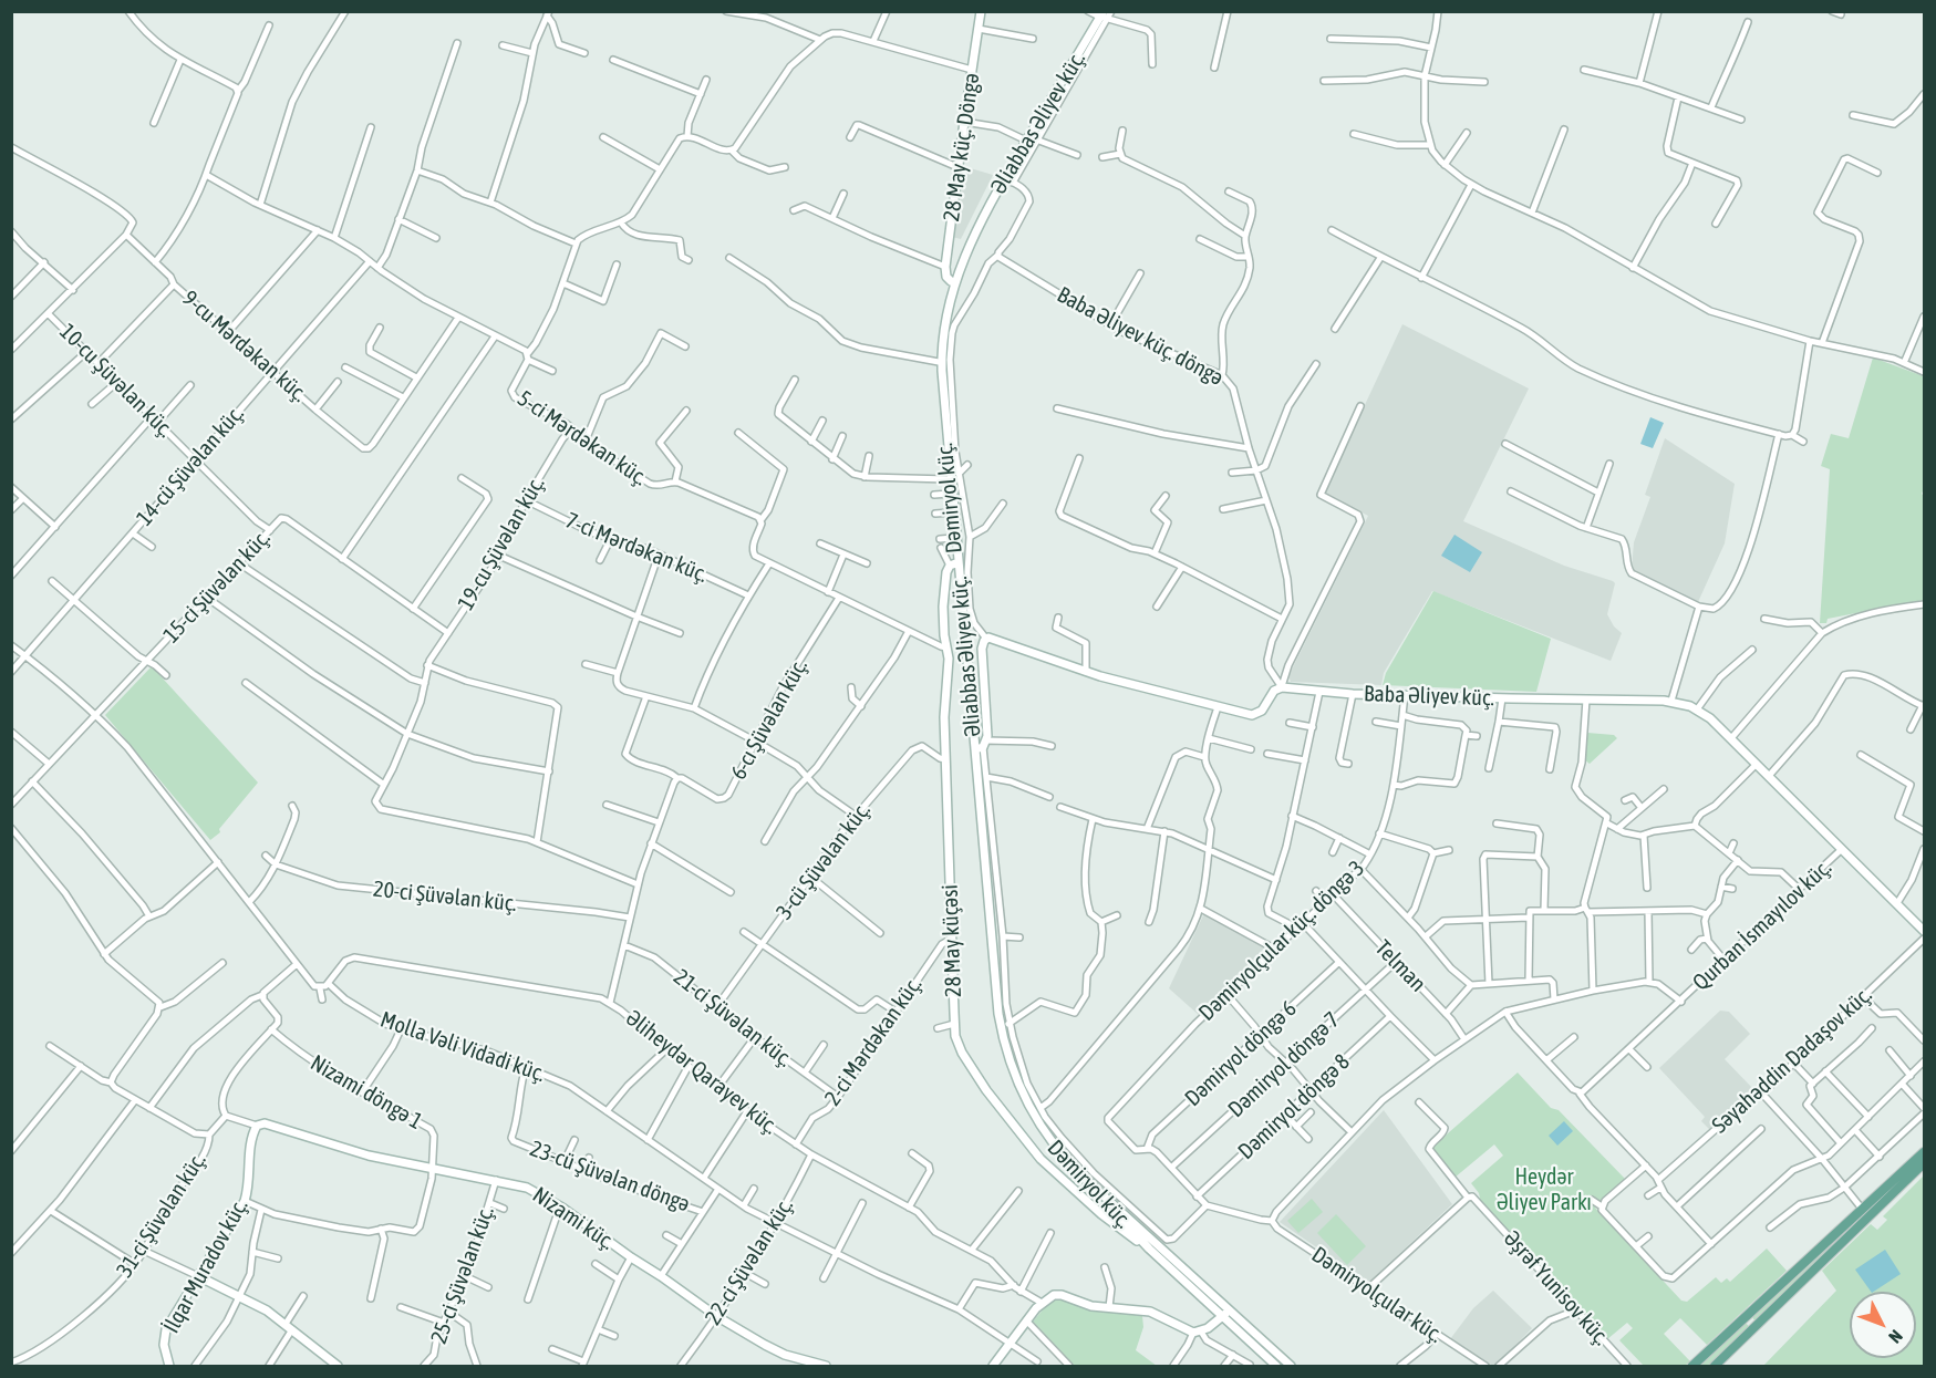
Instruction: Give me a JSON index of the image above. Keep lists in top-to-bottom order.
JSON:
{
  "streets": {
    "street": [
      "Əliabbas Əliyev küç.",
      "28 May küç. Döngə",
      "Baba Əliyev küç. döngə",
      "9-cu Mərdəkan küç.",
      "10-cu Şüvəlan küç.",
      "5-ci Mərdəkan küç.",
      "14-cü Şüvəlan küç.",
      "Dəmiryol küç.",
      "19-cu Şüvəlan küç.",
      "7-ci Mərdəkan küç.",
      "15-ci Şüvəlan küç.",
      "Baba Əliyev küç.",
      "6-cı Şüvəlan küç.",
      "3-cü Şüvəlan küç.",
      "20-ci Şüvəlan küç.",
      "Qurban İsmayılov küç.",
      "28 May küçəsi",
      "Dəmiryolçular küç. döngə 3",
      "Telman",
      "21-ci Şüvəlan küç.",
      "2-ci Mərdəkan küç.",
      "Molla Vəli Vidadi küç.",
      "Dəmiryol döngə 6",
      "Səyahəddin Dadaşov küç.",
      "Dəmiryol döngə 7",
      "Əliheydər Qarayev küç.",
      "Nizami döngə 1",
      "Dəmiryol döngə 8",
      "23-cü Şüvəlan döngə",
      "31-ci Şüvəlan küç.",
      "Nizami küç.",
      "22-ci Şüvəlan küç.",
      "İlqar Muradov küç.",
      "25-ci Şüvəlan küç.",
      "Əşrəf Yunisov küç.",
      "Dəmiryolçular küç."
    ]
  },
  "crossings": [
    ["Əliabbas Əliyev küç.", "Dəmiryol küç."],
    ["Əliabbas Əliyev küç.", "28 May küçəsi"],
    ["28 May küç. Döngə", "Dəmiryol küç."],
    ["Baba Əliyev küç. döngə", "Dəmiryol küç."],
    ["Baba Əliyev küç. döngə", "Baba Əliyev küç."],
    ["9-cu Mərdəkan küç.", "5-ci Mərdəkan küç."],
    ["9-cu Mərdəkan küç.", "14-cü Şüvəlan küç."],
    ["10-cu Şüvəlan küç.", "14-cü Şüvəlan küç."],
    ["10-cu Şüvəlan küç.", "15-ci Şüvəlan küç."],
    ["5-ci Mərdəkan küç.", "14-cü Şüvəlan küç."],
    ["5-ci Mərdəkan küç.", "19-cu Şüvəlan küç."],
    ["Dəmiryol küç.", "28 May küçəsi"],
    ["19-cu Şüvəlan küç.", "7-ci Mərdəkan küç."],
    ["19-cu Şüvəlan küç.", "15-ci Şüvəlan küç."],
    ["Baba Əliyev küç.", "Qurban İsmayılov küç."],
    ["Baba Əliyev küç.", "Dəmiryolçular küç. döngə 3"],
    ["3-cü Şüvəlan küç.", "28 May küçəsi"],
    ["3-cü Şüvəlan küç.", "21-ci Şüvəlan küç."],
    ["28 May küçəsi", "2-ci Mərdəkan küç."],
    ["Dəmiryolçular küç. döngə 3", "Telman"],
    ["Dəmiryolçular küç. döngə 3", "Dəmiryol döngə 6"],
    ["Telman", "Dəmiryol döngə 7"],
    ["21-ci Şüvəlan küç.", "2-ci Mərdəkan küç."],
    ["2-ci Mərdəkan küç.", "Əliheydər Qarayev küç."],
    ["Molla Vəli Vidadi küç.", "Əliheydər Qarayev küç."],
    ["Molla Vəli Vidadi küç.", "23-cü Şüvəlan döngə"],
    ["Molla Vəli Vidadi küç.", "22-ci Şüvəlan küç."],
    ["Əliheydər Qarayev küç.", "22-ci Şüvəlan küç."],
    ["Nizami döngə 1", "Nizami küç."],
    ["Nizami küç.", "22-ci Şüvəlan küç."],
    ["Nizami küç.", "İlqar Muradov küç."],
    ["Nizami küç.", "25-ci Şüvəlan küç."]
  ],
  "parks": ["Heydər Əliyev Parkı"],
  "north": "bottom right"
}
